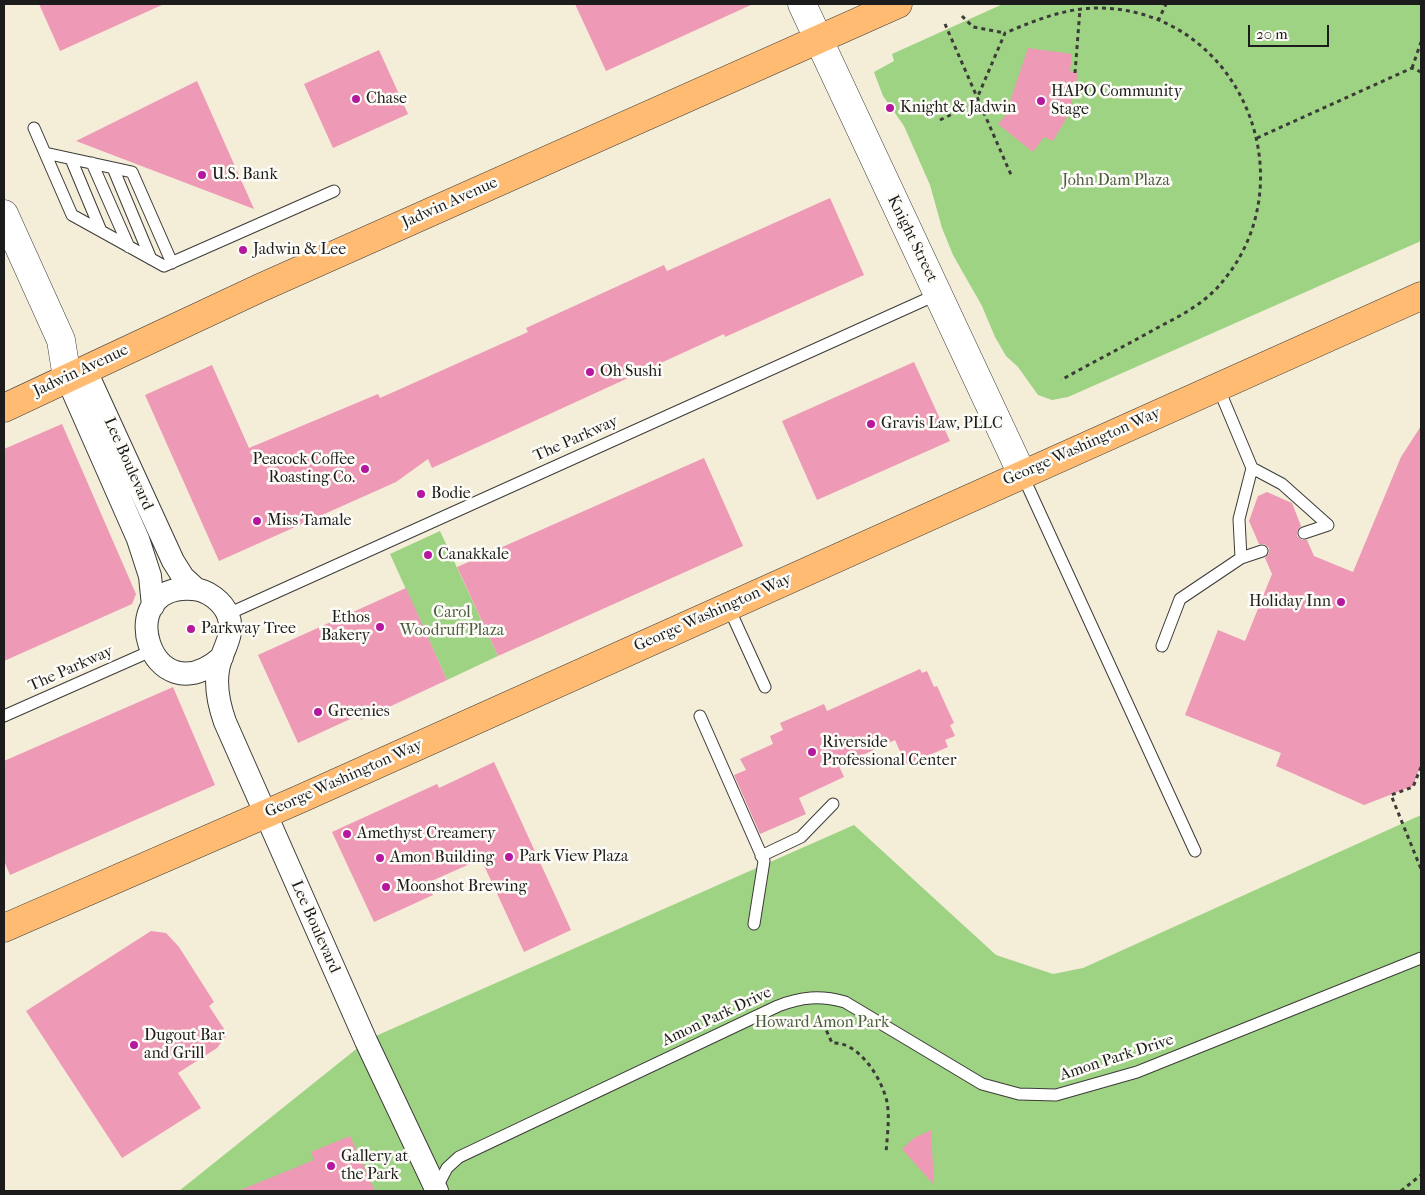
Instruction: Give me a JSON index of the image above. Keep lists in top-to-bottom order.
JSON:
{
  "streets": {
    "main road": ["Jadwin Avenue", "George Washington Way"],
    "street": ["Knight Street", "Lee Boulevard"],
    "lane": ["The Parkway", "Amon Park Drive"]
  },
  "crossings": [
    ["Jadwin Avenue", "Knight Street"],
    ["Jadwin Avenue", "Lee Boulevard"],
    ["Knight Street", "The Parkway"],
    ["Knight Street", "George Washington Way"],
    ["The Parkway", "Lee Boulevard"],
    ["George Washington Way", "Lee Boulevard"],
    ["Lee Boulevard", "Amon Park Drive"]
  ],
  "parks": ["John Dam Plaza", "Carol Woodruff Plaza", "Howard Amon Park"],
  "places": [
    "Chase",
    "HAPO Community Stage",
    "Knight & Jadwin",
    "U.S. Bank",
    "Jadwin & Lee",
    "Oh Sushi",
    "Gravis Law, PLLC",
    "Peacock Coffee Roasting Co.",
    "Bodie",
    "Miss Tamale",
    "Canakkale",
    "Holiday Inn",
    "Ethos Bakery",
    "Parkway Tree",
    "Greenies",
    "Riverside Professional Center",
    "Amethyst Creamery",
    "Park View Plaza",
    "Amon Building",
    "Moonshot Brewing",
    "Dugout Bar and Grill",
    "Gallery at the Park"
  ],
  "scale_bar": "20 m"
}
